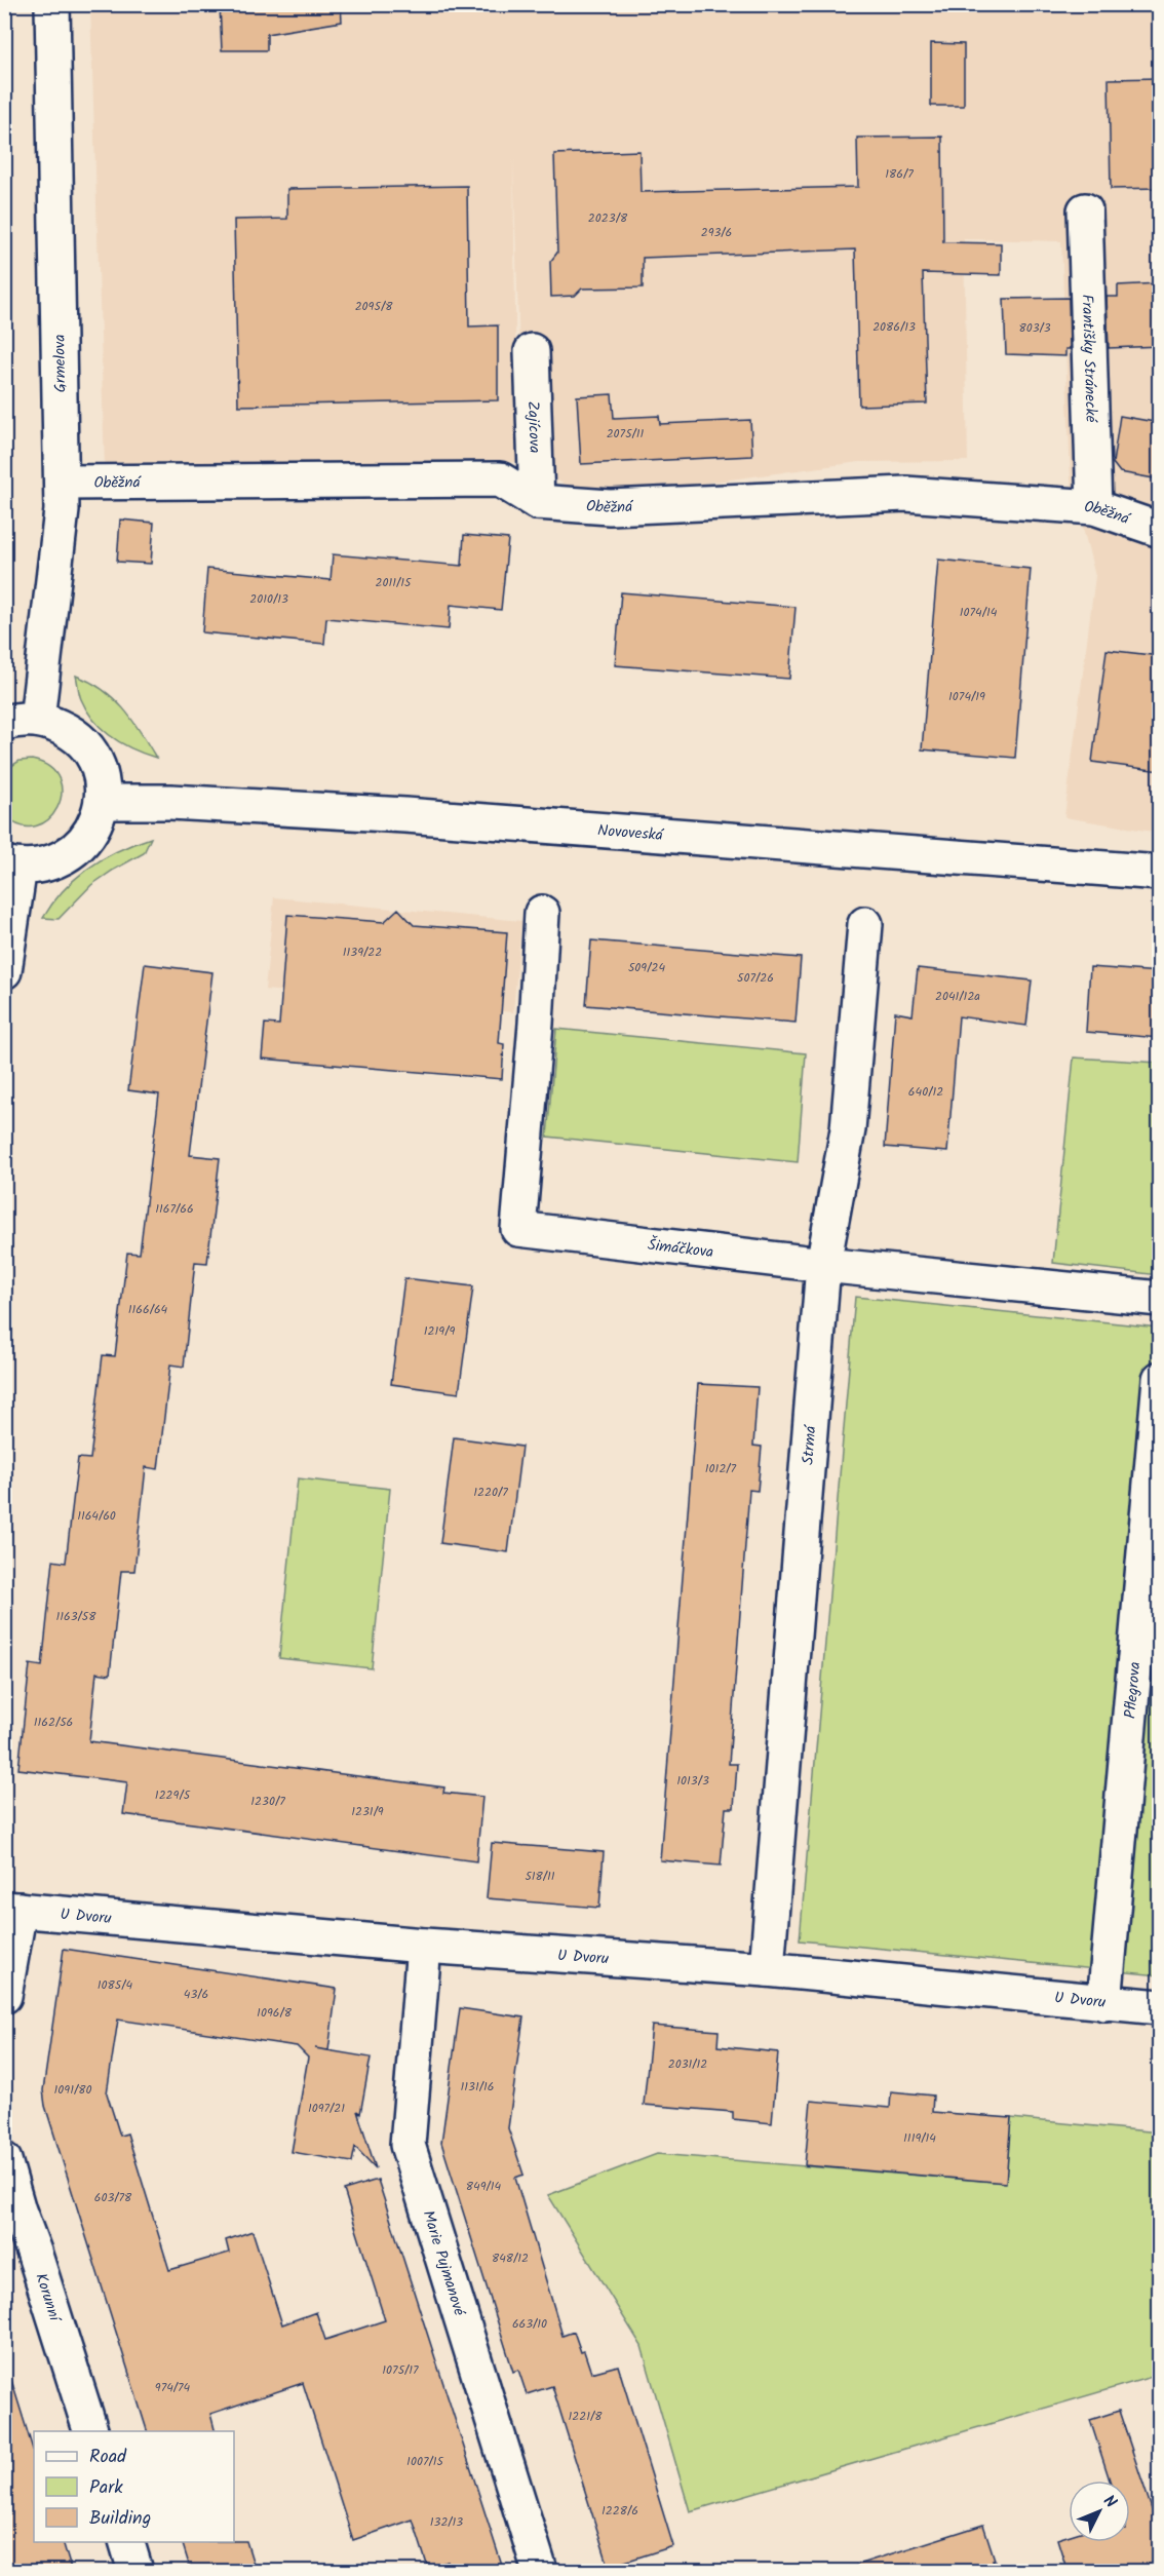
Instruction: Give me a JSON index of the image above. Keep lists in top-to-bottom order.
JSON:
{
  "streets": {
    "street": [
      "Františky Stránecké",
      "Grmelova",
      "Zajícova",
      "Oběžná",
      "Novoveská",
      "Šimáčkova",
      "Strmá",
      "Pflegrova",
      "U Dvoru",
      "Marie Pujmanové",
      "Korunní"
    ]
  },
  "crossings": [
    ["Františky Stránecké", "Oběžná"],
    ["Grmelova", "Oběžná"],
    ["Zajícova", "Oběžná"],
    ["Šimáčkova", "Strmá"],
    ["Strmá", "U Dvoru"],
    ["Pflegrova", "U Dvoru"],
    ["U Dvoru", "Marie Pujmanové"]
  ],
  "house_numbers": [
    "186/7",
    "2023/8",
    "293/6",
    "2095/8",
    "2086/13",
    "803/3",
    "2075/11",
    "2011/15",
    "2010/13",
    "1074/14",
    "1074/19",
    "1139/22",
    "509/24",
    "507/26",
    "2041/12a",
    "640/12",
    "1167/66",
    "1166/64",
    "1219/9",
    "1012/7",
    "1220/7",
    "1164/60",
    "1163/58",
    "1162/56",
    "1013/3",
    "1229/5",
    "1230/7",
    "1231/9",
    "518/11",
    "1085/4",
    "43/6",
    "1096/8",
    "2031/12",
    "1131/16",
    "1091/80",
    "1097/21",
    "1119/14",
    "849/14",
    "603/78",
    "848/12",
    "663/10",
    "1075/17",
    "974/74",
    "1221/8",
    "1007/15",
    "1228/6",
    "132/13"
  ],
  "legend": ["Road", "Park", "Building"],
  "north": "top right"
}
